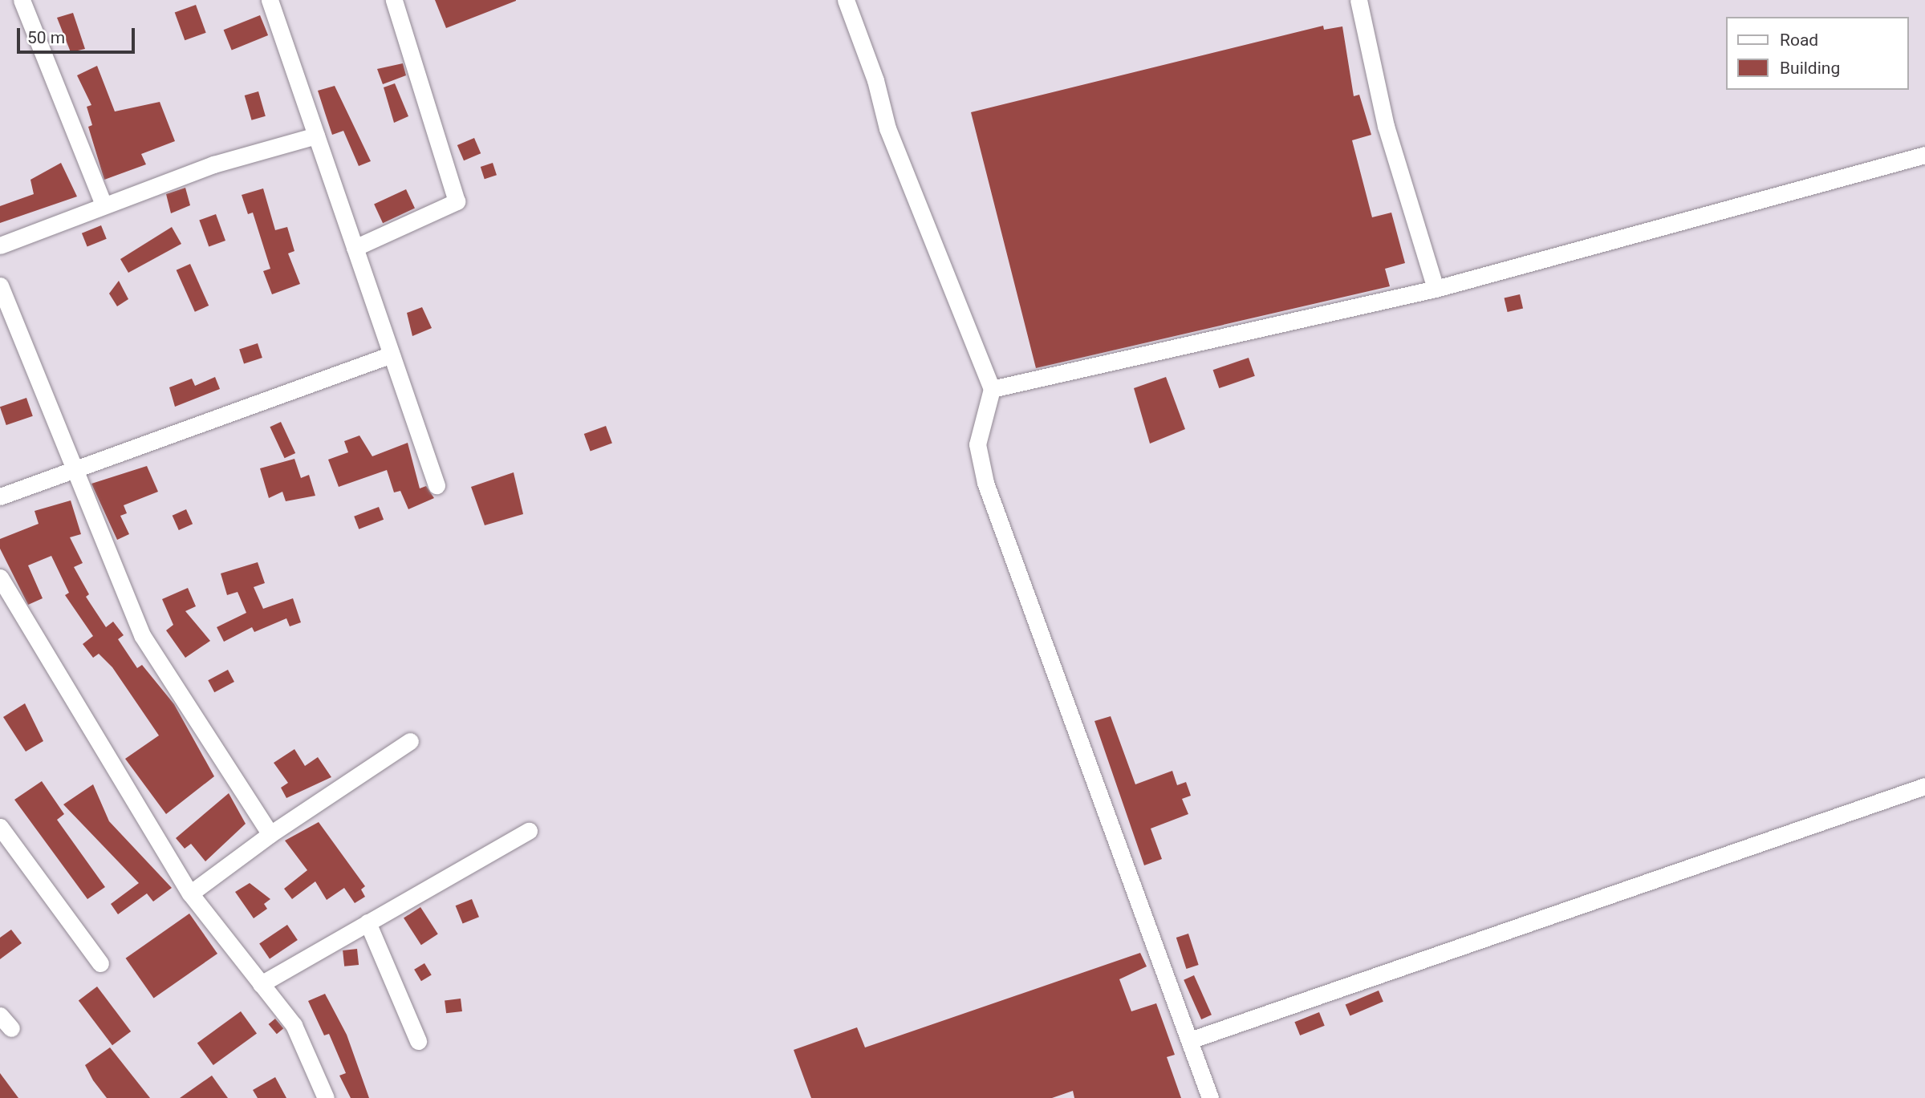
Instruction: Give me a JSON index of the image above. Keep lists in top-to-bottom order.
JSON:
{
  "legend": ["Road", "Building"],
  "scale_bar": "50 m"
}
